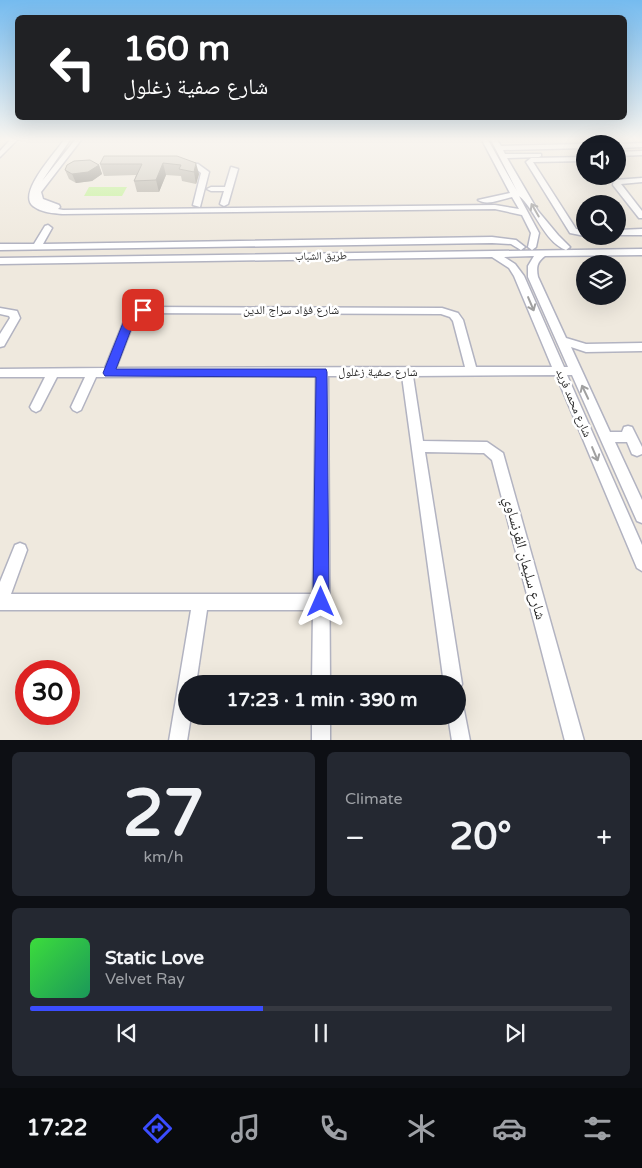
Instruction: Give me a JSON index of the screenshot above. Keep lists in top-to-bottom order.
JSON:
{
  "streets": {
    "street": [
      "طريق الشباب",
      "شارع فؤاد سراج الدين",
      "شارع صفية زغلول",
      "شارع محمد فريد",
      "شارع سليمان الفرنساوي"
    ]
  },
  "crossings": [
    ["طريق الشباب", "شارع محمد فريد"],
    ["شارع فؤاد سراج الدين", "شارع صفية زغلول"],
    ["شارع صفية زغلول", "شارع محمد فريد"]
  ],
  "page": {
    "turn": ["160 m", "شارع صفية زغلول"],
    "limit": "30",
    "trip": "17:23 · 1 min · 390 m",
    "tile": [
      ["27", "km/h"],
      "Climate"
    ],
    "heat": ["−", "20°", "+"],
    "song": ["Static Love", "Velvet Ray"],
    "tabs": "17:22"
  }
}
